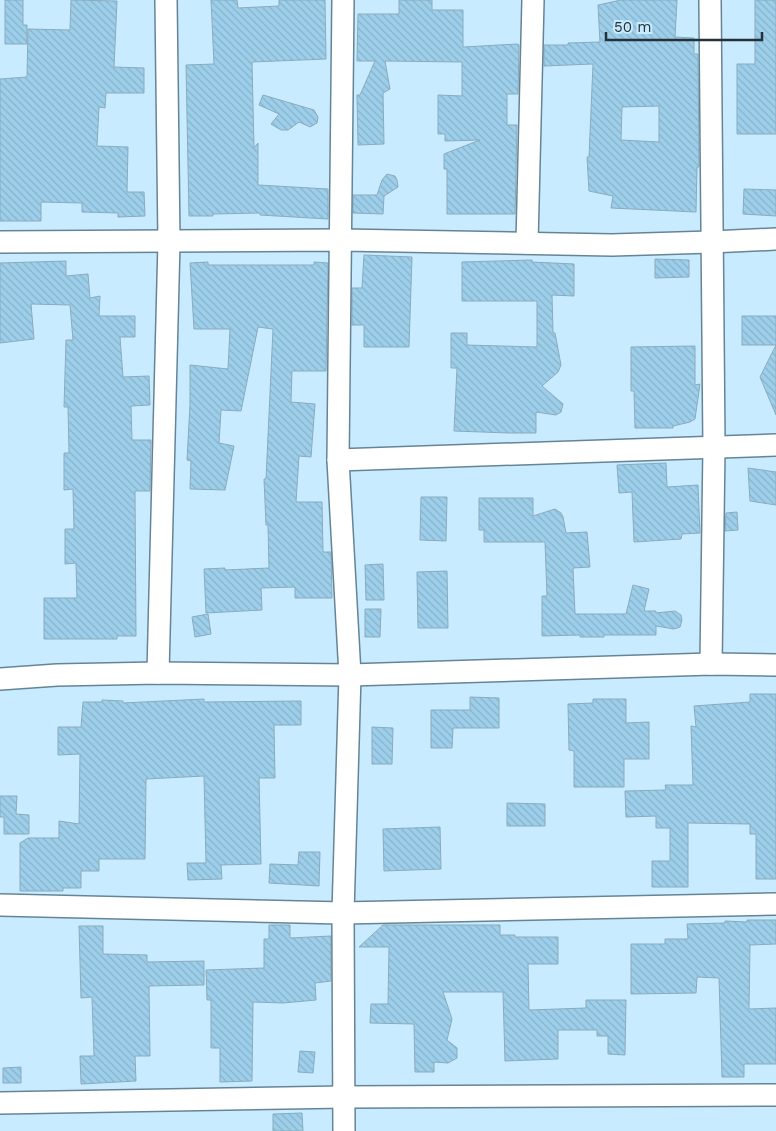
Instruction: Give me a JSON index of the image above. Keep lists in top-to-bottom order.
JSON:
{
  "scale_bar": "50 m"
}
